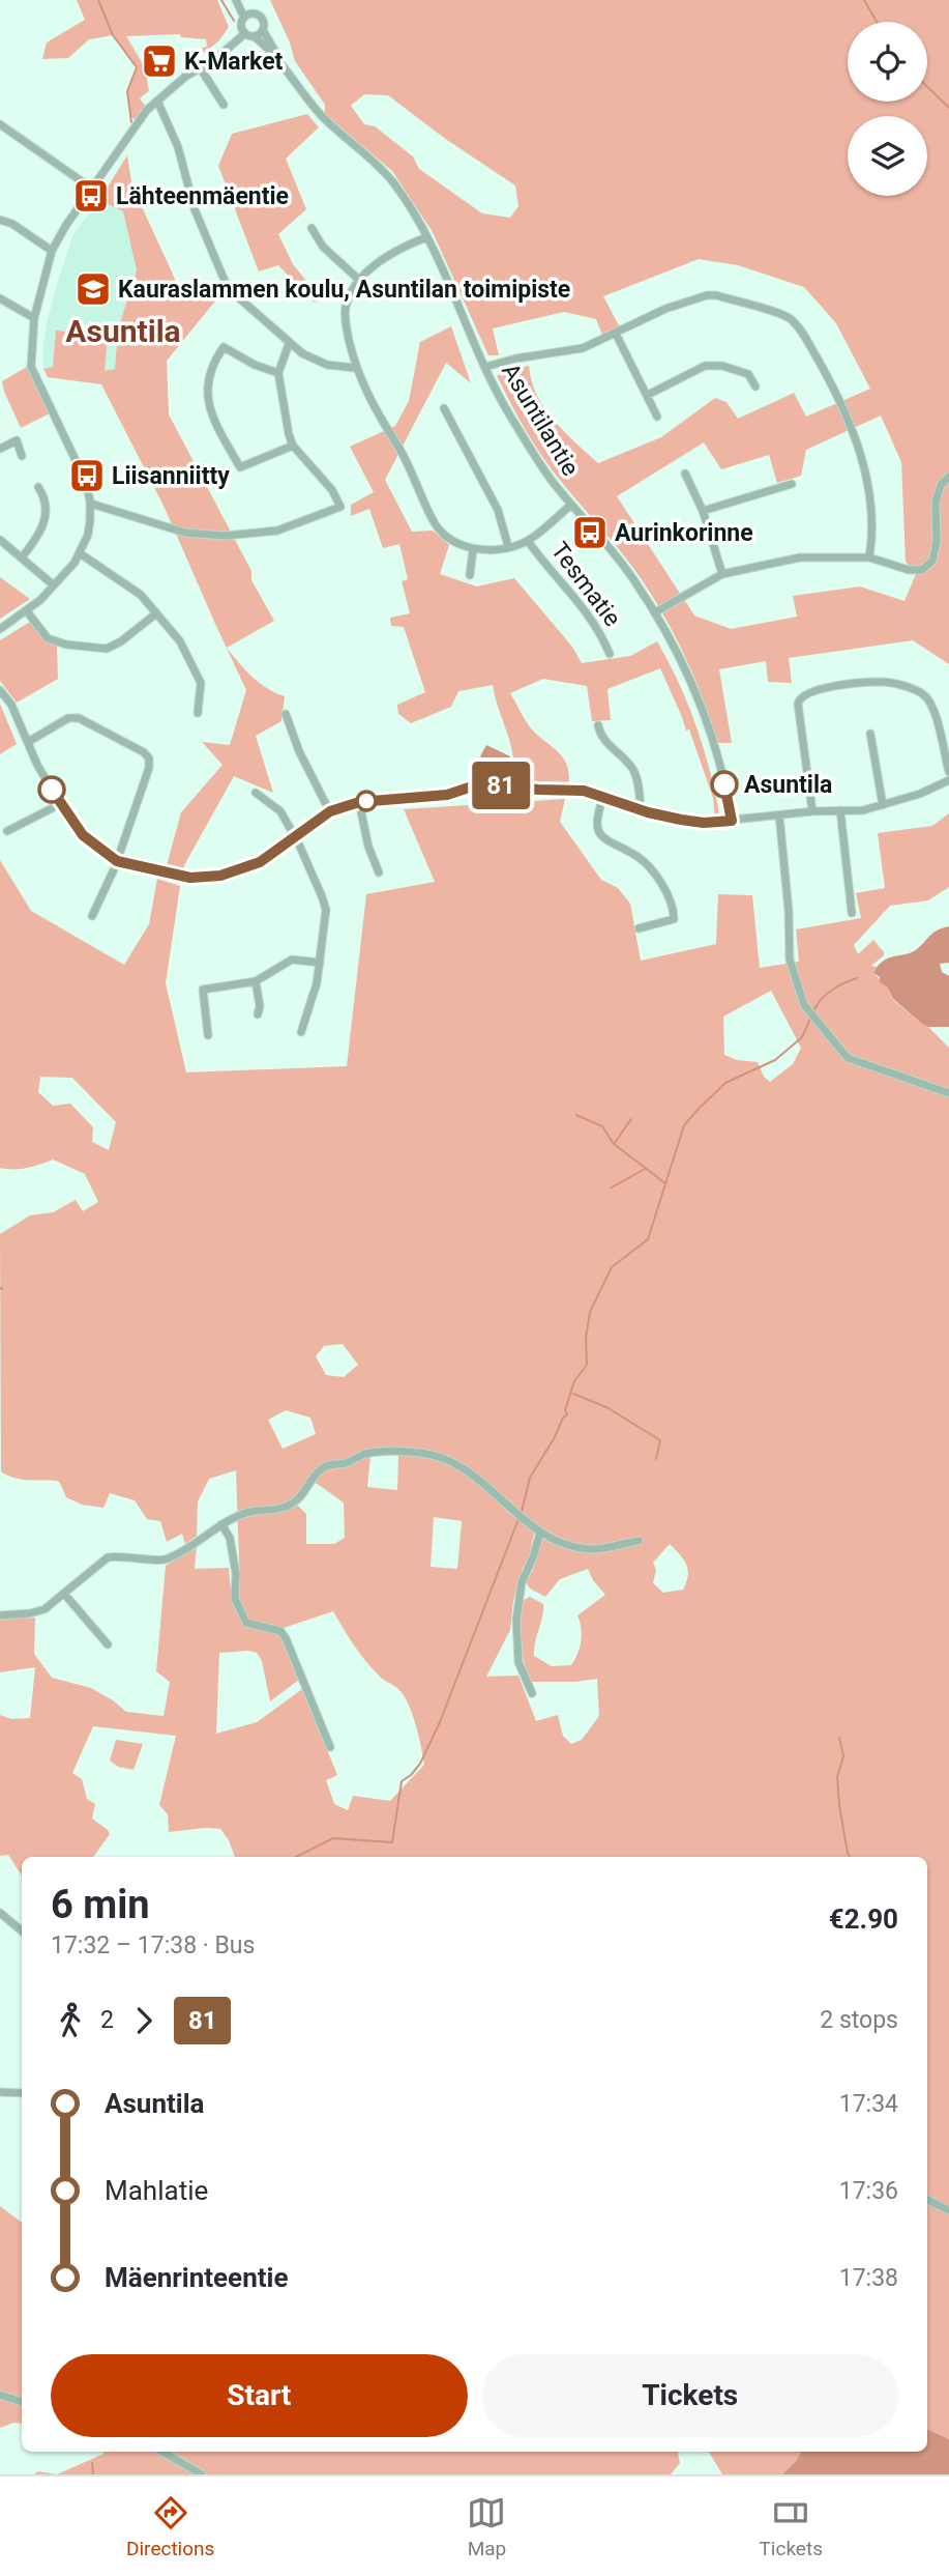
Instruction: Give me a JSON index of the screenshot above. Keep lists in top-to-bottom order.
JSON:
{
  "streets": {
    "street": ["Asuntilantie", "Tesmatie"]
  },
  "districts": ["Asuntila"],
  "places": {
    "supermarket": ["K-Market"],
    "bus stop": ["Lähteenmäentie", "Liisanniitty", "Aurinkorinne"],
    "school or university": ["Kauraslammen koulu, Asuntilan toimipiste"],
    "other": ["Asuntila"]
  },
  "lines": ["bus line 81"],
  "page": {
    "on_map": "81",
    "heading": ["6 min", "17:32 – 17:38 · Bus", "€2.90"],
    "legs": ["2", "81", "2 stops"],
    "list": [
      {
        "name": "Asuntila",
        "value": "17:34"
      },
      {
        "name": "Mahlatie",
        "value": "17:36"
      },
      {
        "name": "Mäenrinteentie",
        "value": "17:38"
      }
    ],
    "buttons": ["Start", "Tickets"],
    "tabs": ["Directions", "Map", "Tickets"]
  }
}
